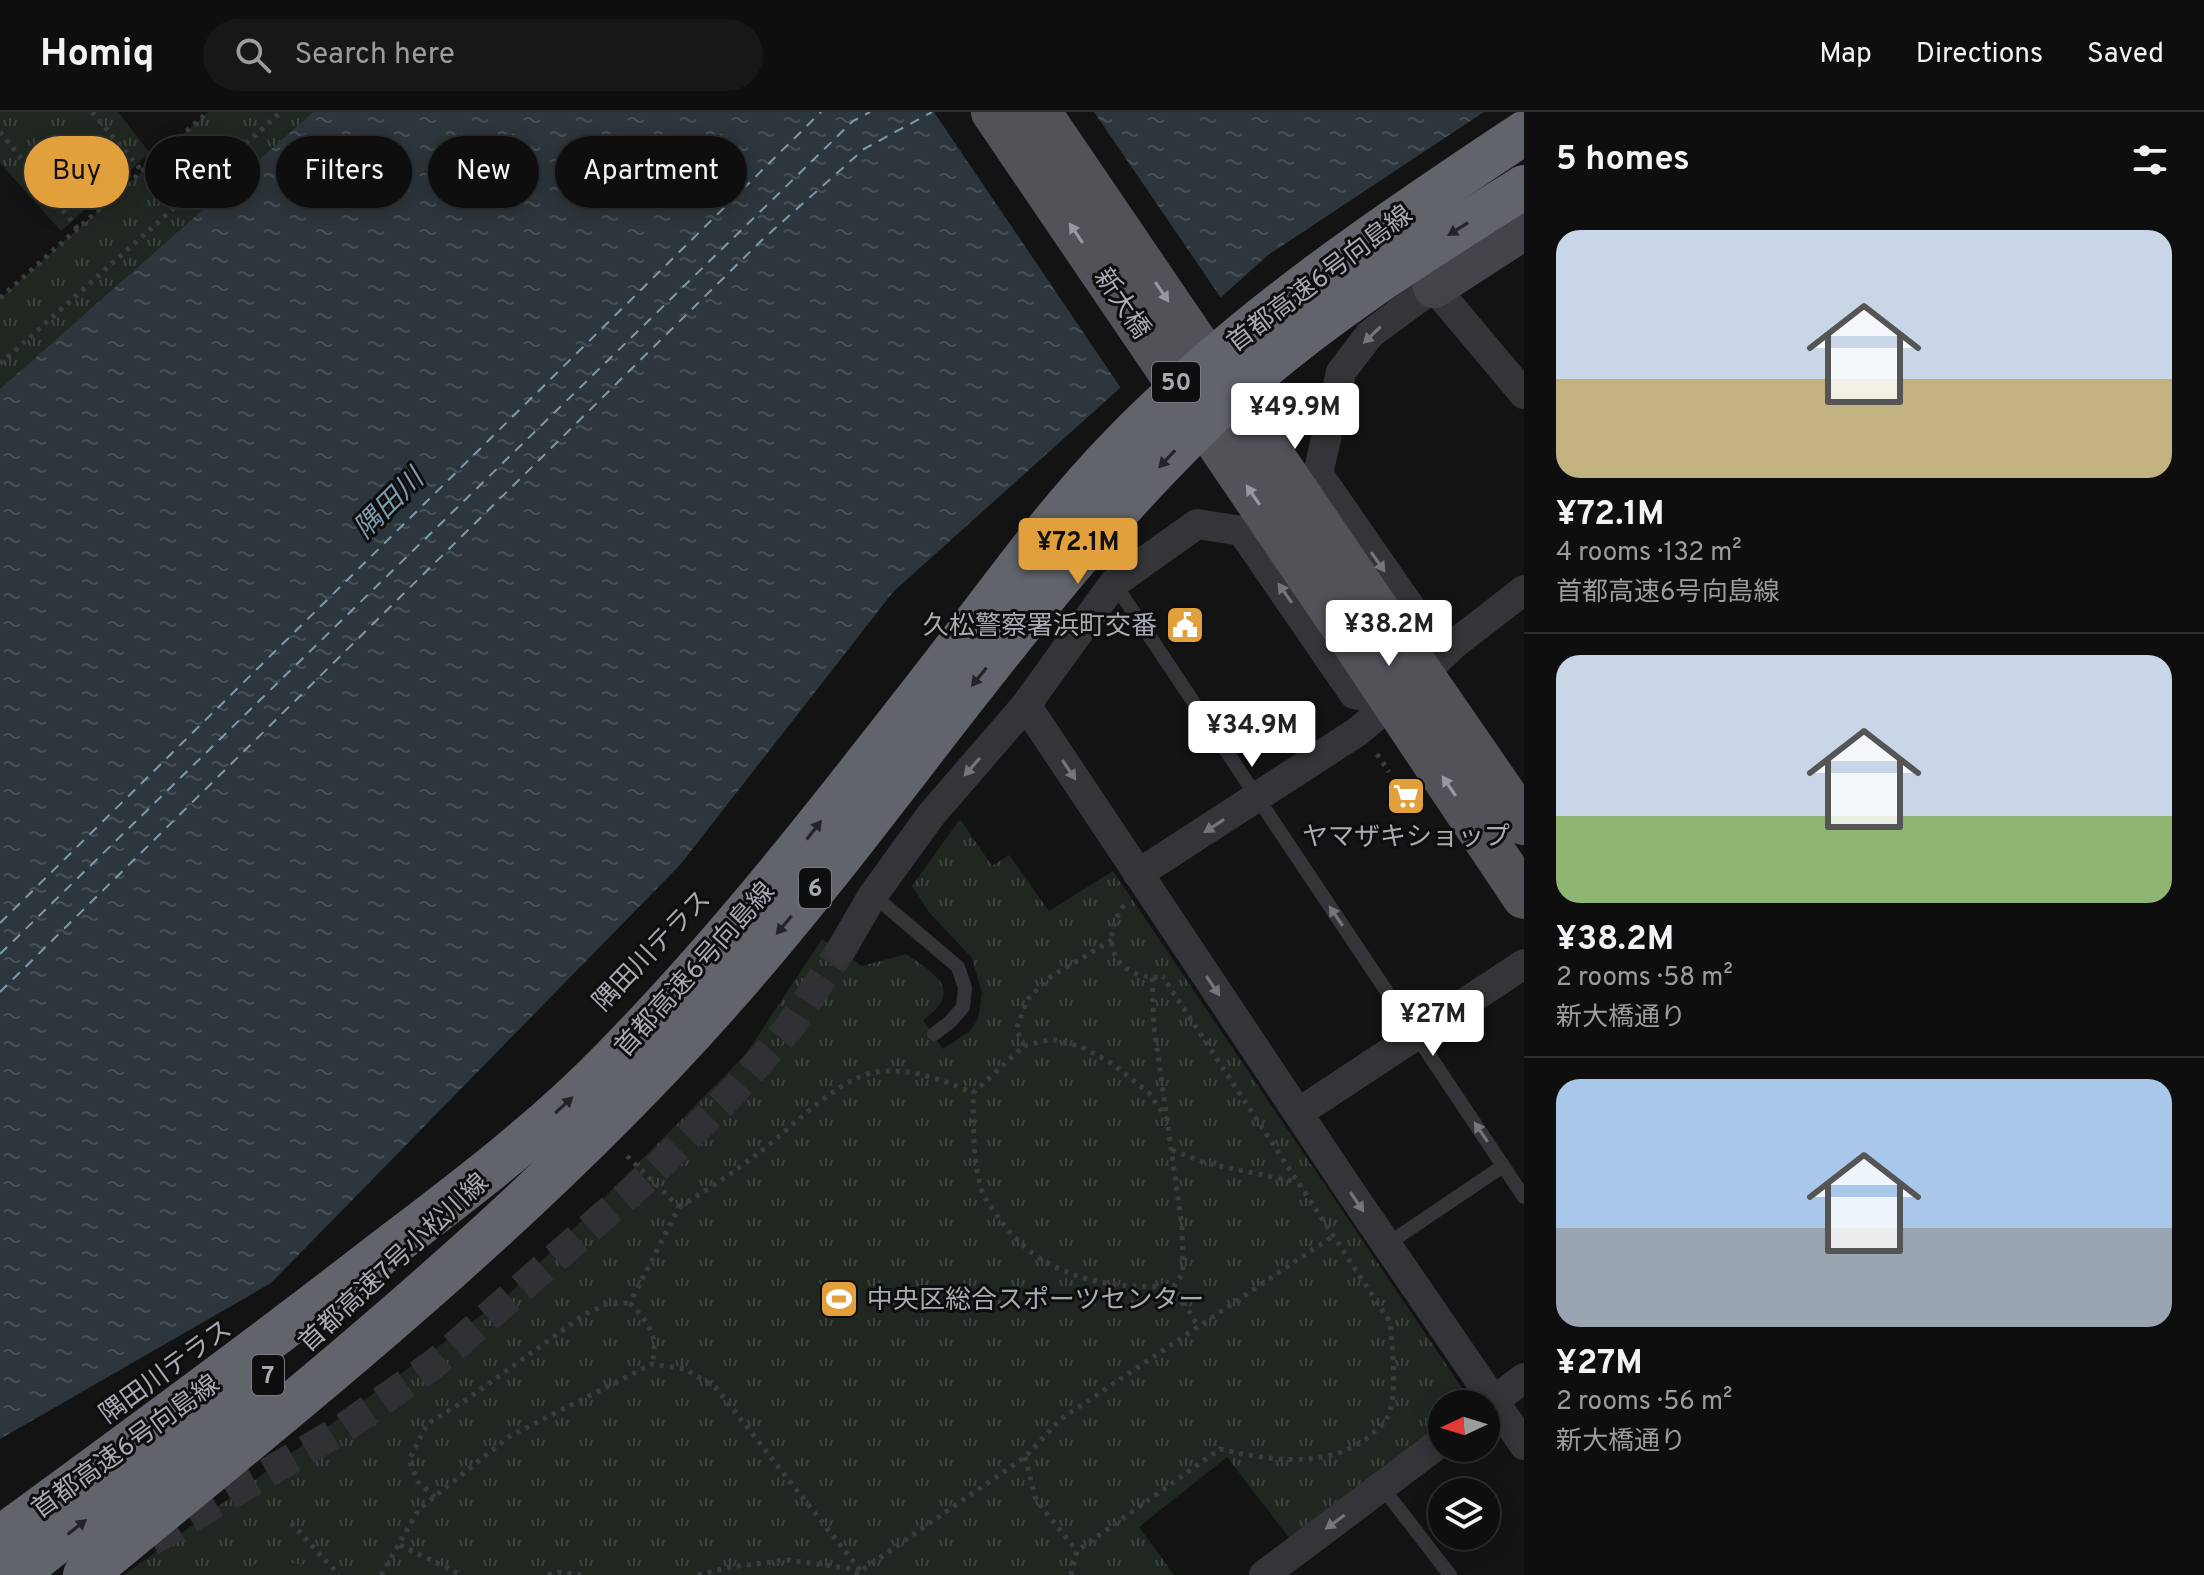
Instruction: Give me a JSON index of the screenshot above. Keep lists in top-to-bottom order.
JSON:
{
  "streets": {
    "highway": [
      "首都高速6号向島線",
      "6",
      "首都高速7号小松川線",
      "7"
    ],
    "main road": ["新大橋", "50"]
  },
  "crossings": [
    ["首都高速6号向島線", "首都高速7号小松川線"],
    ["新大橋", "50"]
  ],
  "one_way": ["首都高速7号小松川線"],
  "water": ["隅田川"],
  "places": {
    "public building": ["久松警察署浜町交番"],
    "supermarket": ["ヤマザキショップ"],
    "sports": ["中央区総合スポーツセンター"]
  },
  "north": "left",
  "page": {
    "header": "Homiq",
    "search": "Search here",
    "nav": ["Map", "Directions", "Saved"],
    "heading": "5 homes",
    "chip": [
      "Buy",
      "Rent",
      "Filters",
      "New",
      "Apartment"
    ],
    "list": [
      {
        "name": "¥72.1M",
        "note": "4 rooms · 132 m² · 首都高速6号向島線"
      },
      {
        "name": "¥38.2M",
        "note": "2 rooms · 58 m² · 新大橋通り"
      },
      {
        "name": "¥27M",
        "note": "2 rooms · 56 m² · 新大橋通り"
      }
    ],
    "price": [
      "¥49.9M",
      "¥72.1M",
      "¥38.2M",
      "¥34.9M",
      "¥27M"
    ]
  }
}
